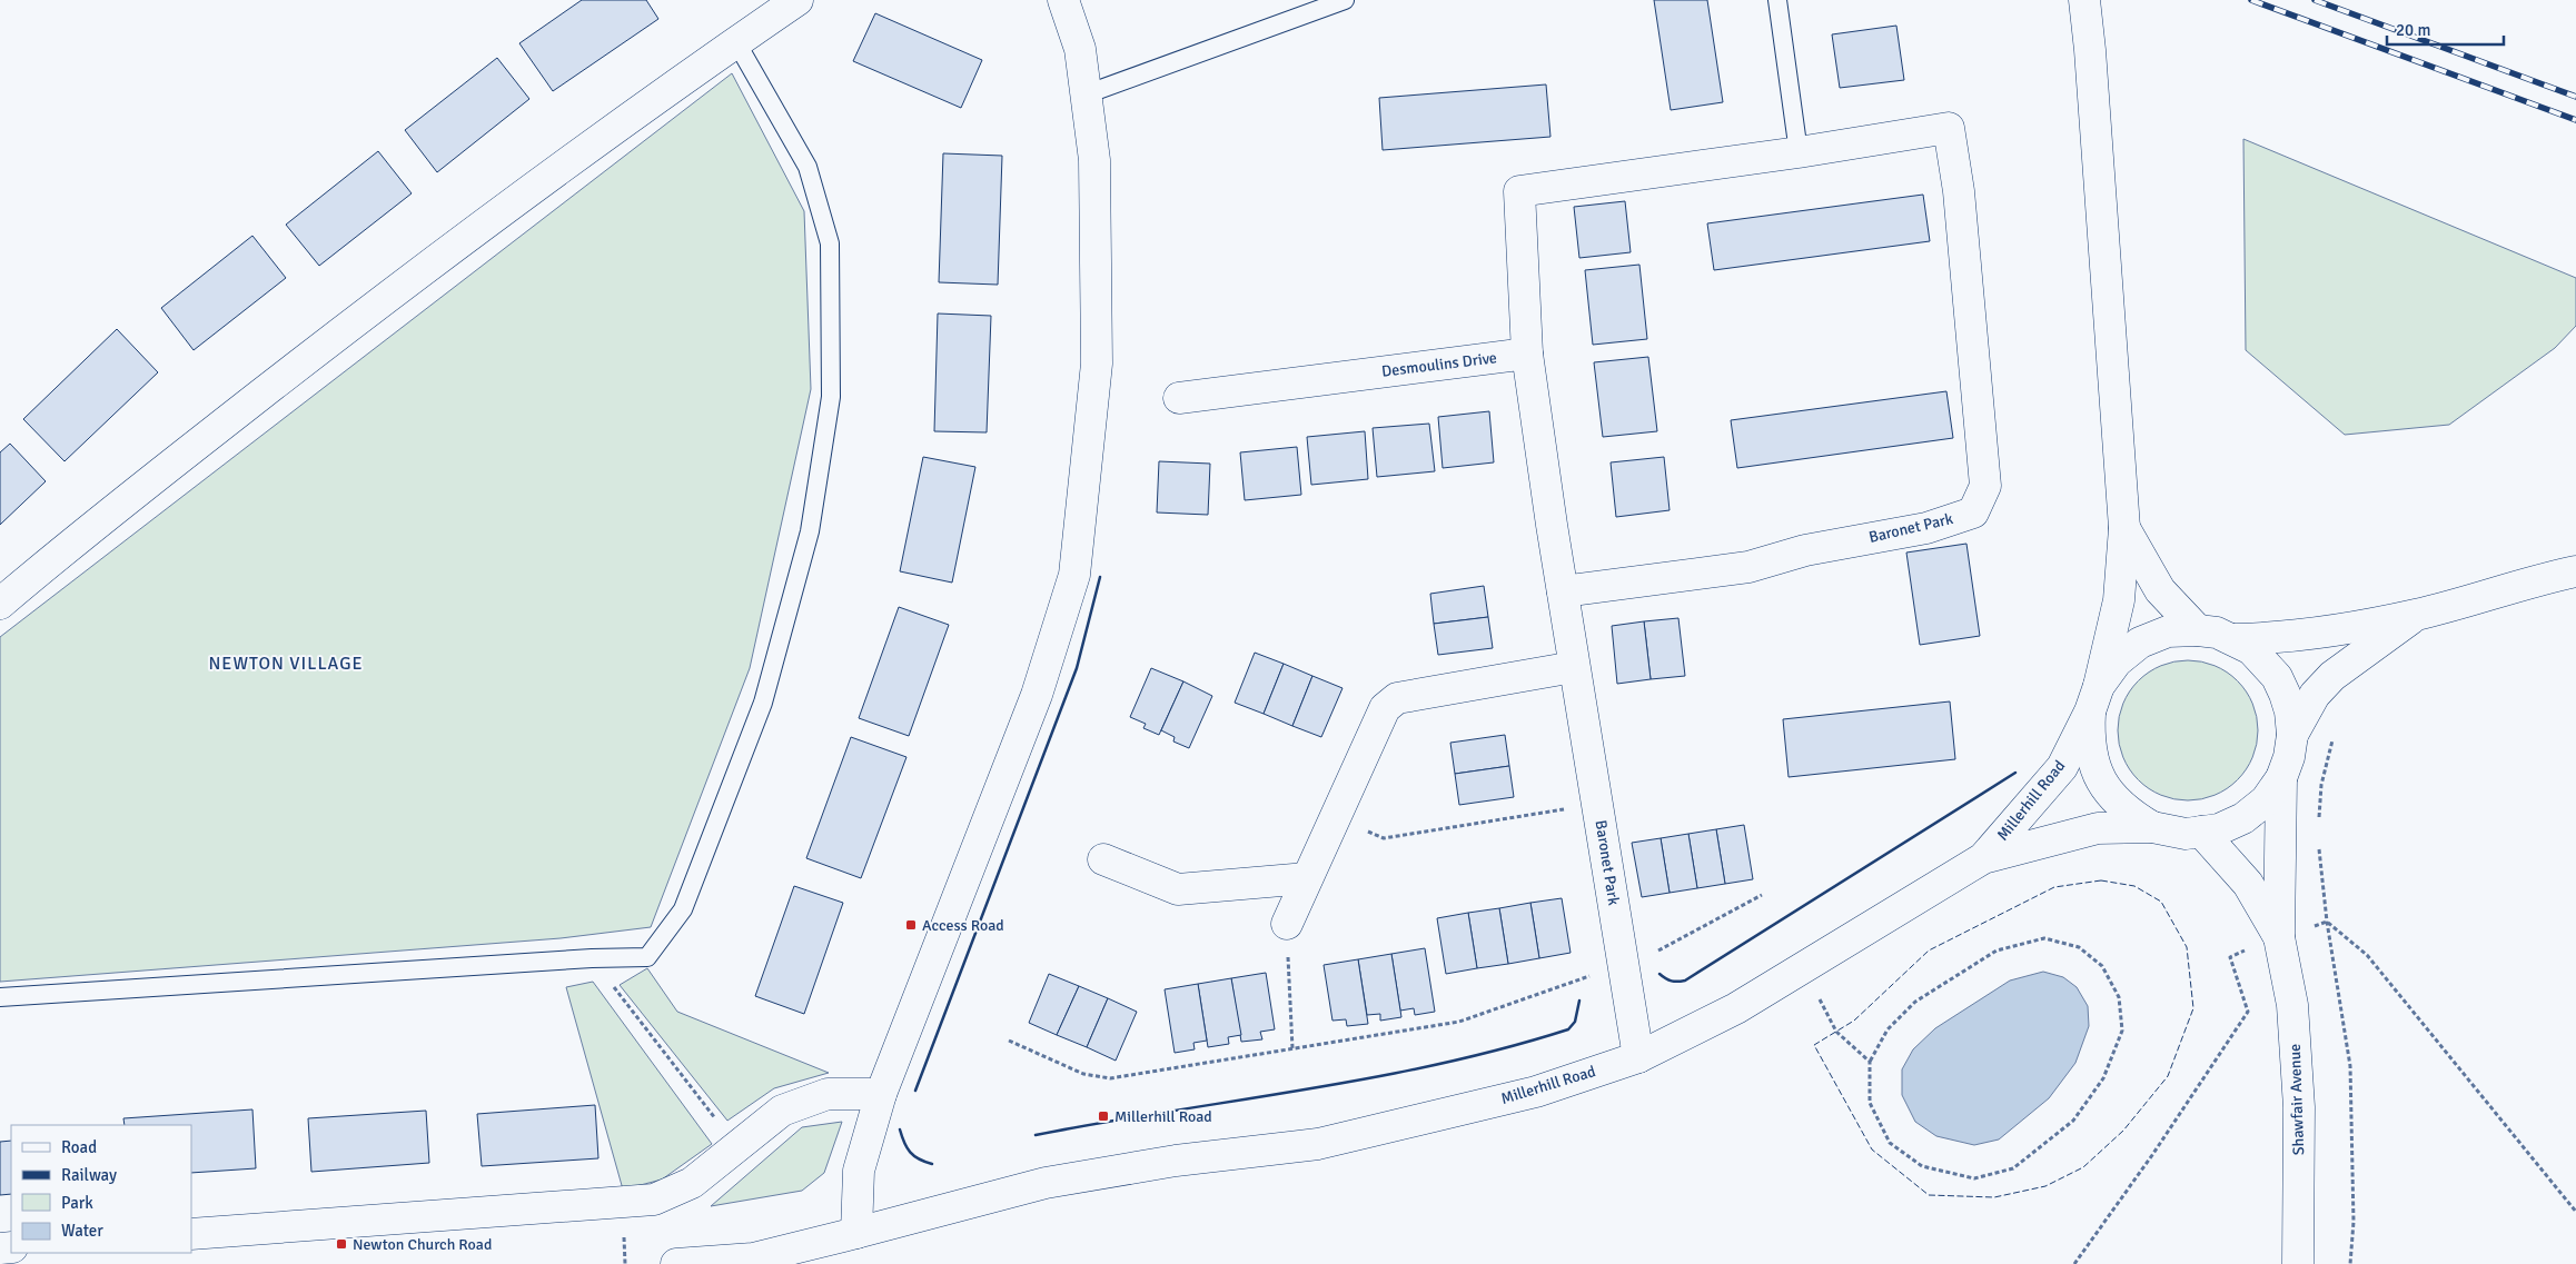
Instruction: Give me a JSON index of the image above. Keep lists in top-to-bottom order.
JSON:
{
  "streets": {
    "street": [
      "Desmoulins Drive",
      "Baronet Park",
      "Millerhill Road",
      "Shawfair Avenue"
    ]
  },
  "crossings": [
    ["Desmoulins Drive", "Baronet Park"],
    ["Baronet Park", "Millerhill Road"],
    ["Millerhill Road", "Shawfair Avenue"]
  ],
  "districts": ["NEWTON VILLAGE"],
  "places": {
    "transit": ["Access Road", "Millerhill Road", "Newton Church Road"]
  },
  "legend": [
    "Road",
    "Railway",
    "Park",
    "Water"
  ],
  "scale_bar": "20 m"
}
